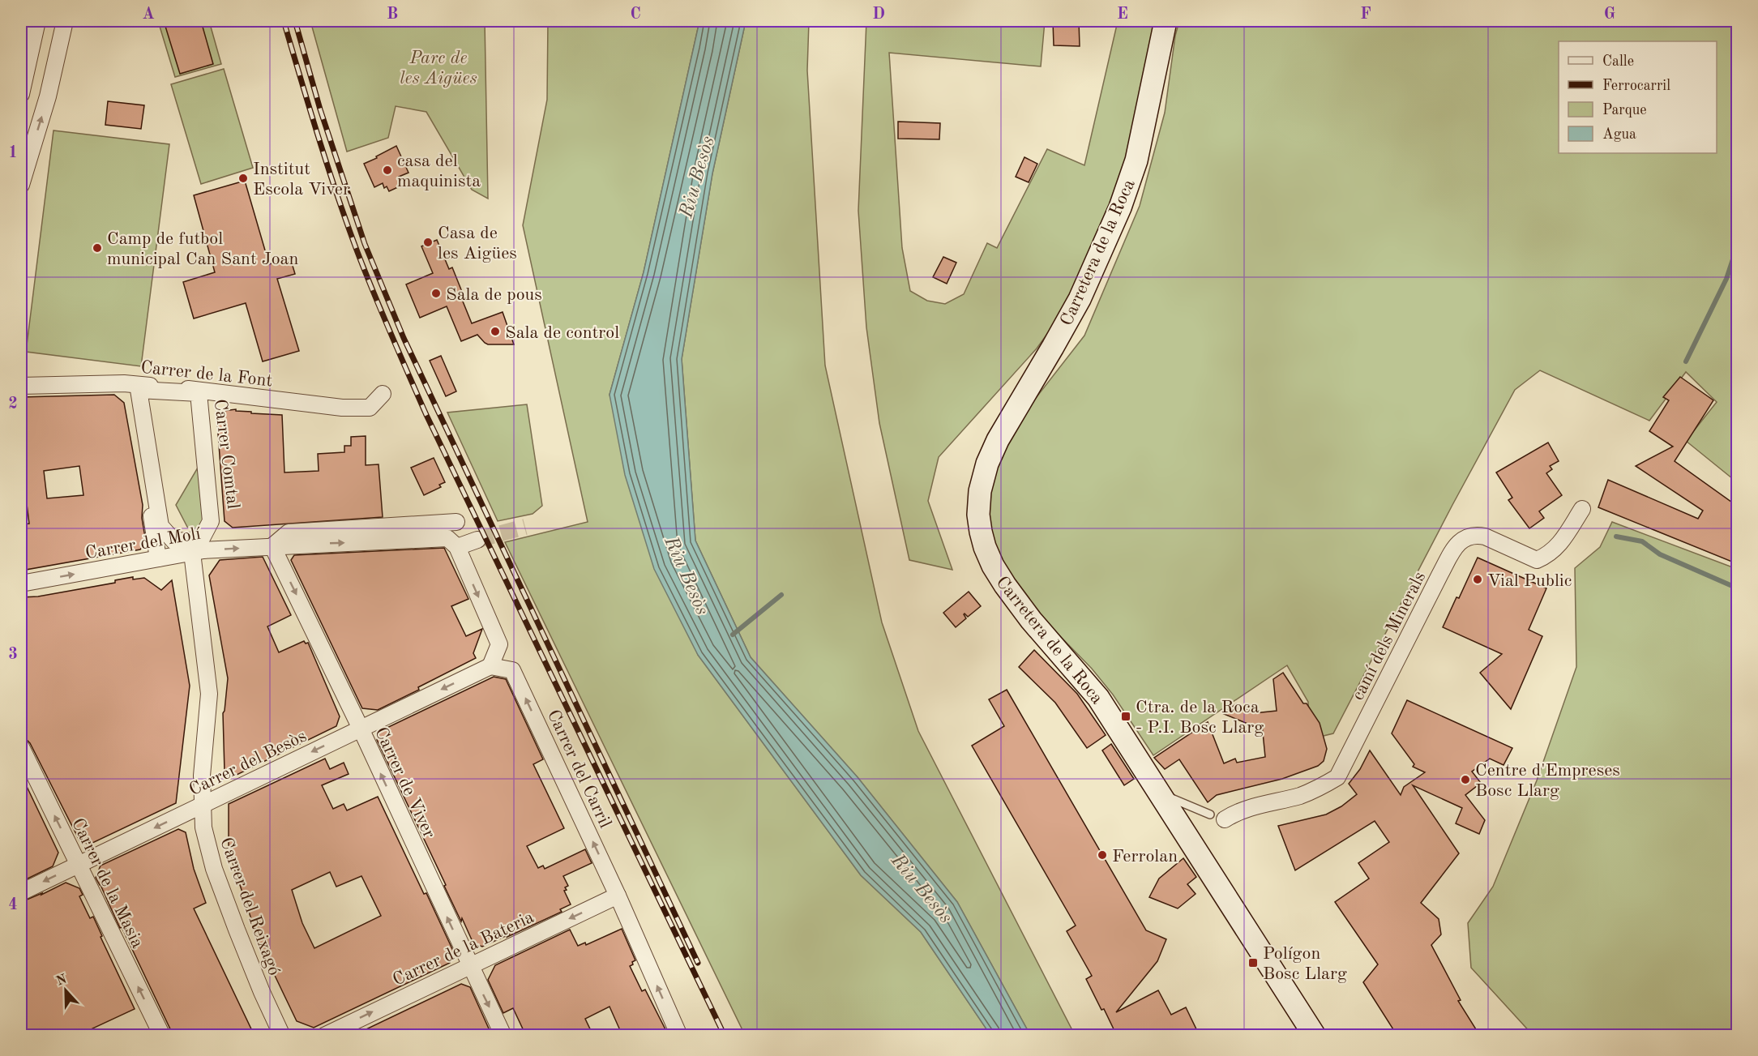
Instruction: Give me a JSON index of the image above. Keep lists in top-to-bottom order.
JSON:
{
  "streets": {
    "street": [
      "Carretera de la Roca",
      "Carrer de la Font",
      "Carrer Comtal",
      "Carrer del Molí",
      "camí dels Minerals",
      "Carrer del Besòs",
      "Carrer del Carril",
      "Carrer de Viver",
      "Carrer de la Masia",
      "Carrer del Reixagó",
      "Carrer de la Bateria"
    ]
  },
  "crossings": [
    ["Carrer de la Font", "Carrer Comtal"],
    ["Carrer Comtal", "Carrer del Molí"],
    ["Carrer Comtal", "Carrer del Reixagó"],
    ["Carrer del Molí", "Carrer de Viver"],
    ["Carrer del Molí", "Carrer del Reixagó"],
    ["Carrer del Besòs", "Carrer del Carril"],
    ["Carrer del Besòs", "Carrer de Viver"],
    ["Carrer del Besòs", "Carrer de la Masia"],
    ["Carrer del Besòs", "Carrer del Reixagó"],
    ["Carrer del Carril", "Carrer de la Bateria"],
    ["Carrer de Viver", "Carrer de la Bateria"]
  ],
  "one_way": ["Carrer del Besòs", "Carrer del Carril", "Carrer de la Masia"],
  "water": ["Riu Besòs"],
  "parks": ["Parc de les Aigües"],
  "places": {
    "other": [
      "casa del maquinista",
      "Institut Escola Viver",
      "Casa de les Aigües",
      "Camp de futbol municipal Can Sant Joan",
      "Sala de pous",
      "Sala de control",
      "Vial Public",
      "Centre d'Empreses Bosc Llarg",
      "Ferrolan"
    ],
    "transit": ["Ctra. de la Roca - P.I. Bosc Llarg", "Polígon Bosc Llarg"]
  },
  "legend": [
    "Calle",
    "Ferrocarril",
    "Parque",
    "Agua"
  ],
  "north": "top",
  "grid": {
    "columns": [
      "A",
      "B",
      "C",
      "D",
      "E",
      "F",
      "G"
    ],
    "rows": [
      "1",
      "2",
      "3",
      "4"
    ]
  }
}
